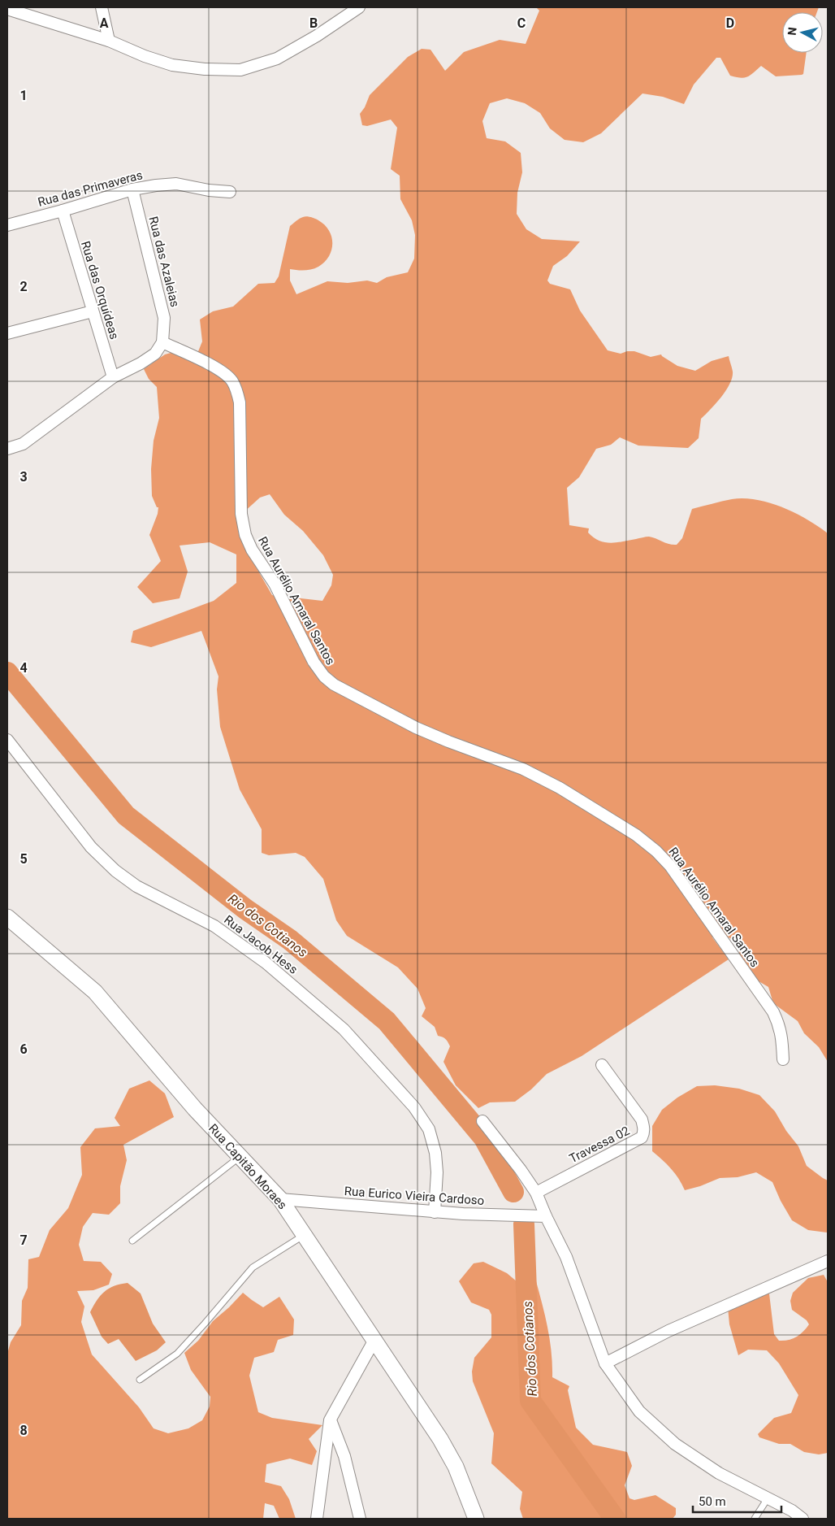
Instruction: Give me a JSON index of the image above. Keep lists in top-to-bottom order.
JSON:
{
  "streets": {
    "street": [
      "Rua das Primaveras",
      "Rua das Azaleias",
      "Rua das Orquídeas",
      "Rua Aurélio Amaral Santos",
      "Rua Jacob Hess",
      "Travessa 02",
      "Rua Capitão Moraes",
      "Rua Eurico Vieira Cardoso"
    ]
  },
  "crossings": [
    ["Rua das Primaveras", "Rua das Azaleias"],
    ["Rua das Primaveras", "Rua das Orquídeas"],
    ["Rua das Azaleias", "Rua Aurélio Amaral Santos"],
    ["Rua Jacob Hess", "Rua Eurico Vieira Cardoso"],
    ["Rua Capitão Moraes", "Rua Eurico Vieira Cardoso"]
  ],
  "water": ["Rio dos Cotianos"],
  "scale_bar": "50 m",
  "north": "left",
  "grid": {
    "columns": [
      "A",
      "B",
      "C",
      "D"
    ],
    "rows": [
      "1",
      "2",
      "3",
      "4",
      "5",
      "6",
      "7",
      "8"
    ]
  }
}
